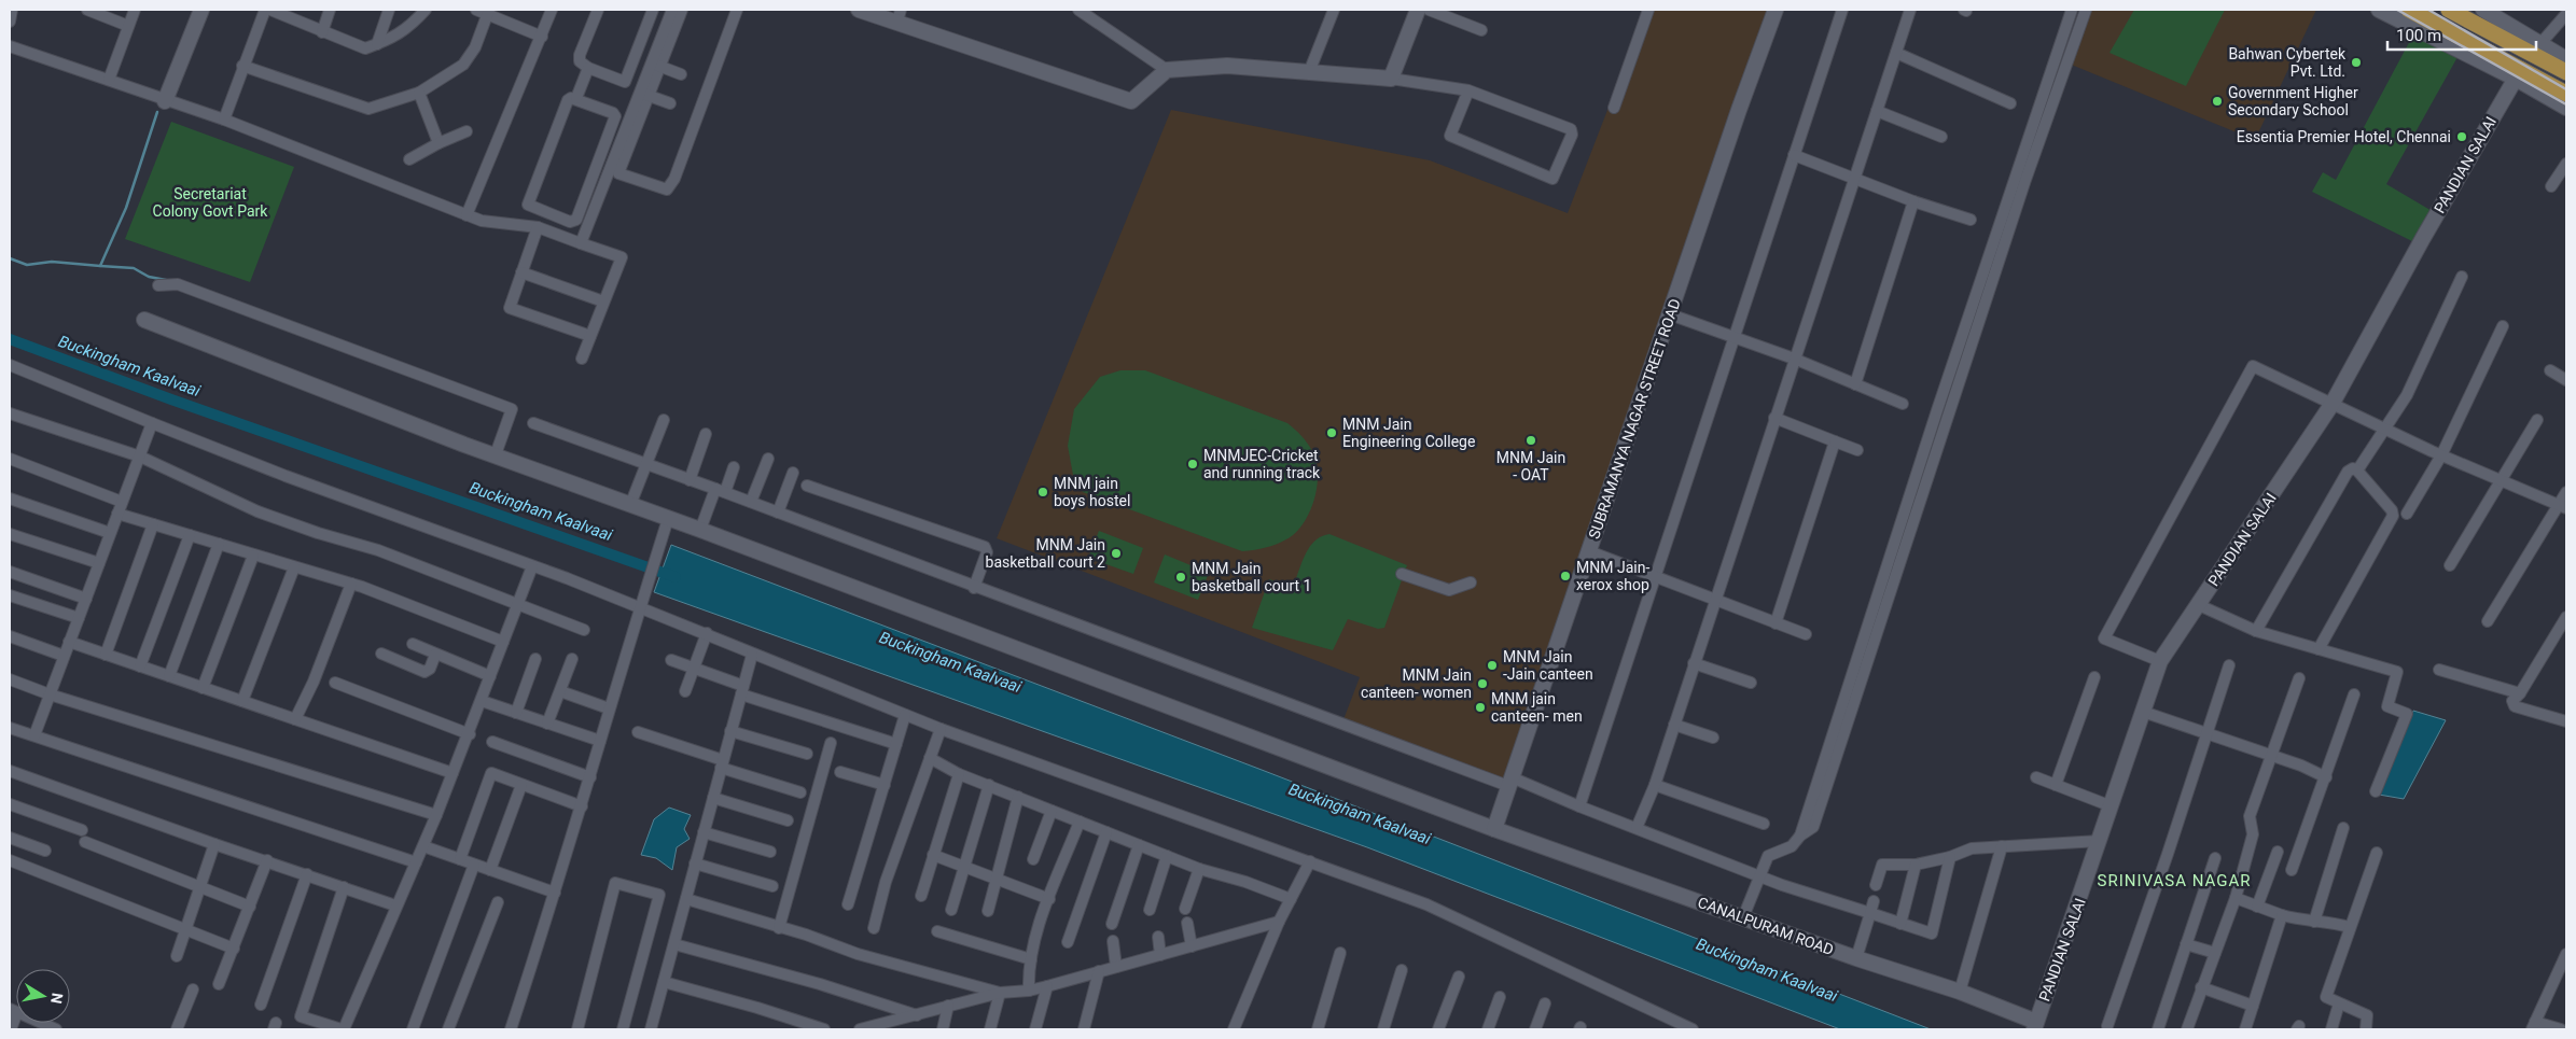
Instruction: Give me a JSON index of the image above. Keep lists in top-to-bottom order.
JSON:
{
  "streets": {
    "street": ["PANDIAN SALAI", "SUBRAMANYA NAGAR STREET ROAD", "CANALPURAM ROAD"]
  },
  "crossings": [
    ["PANDIAN SALAI", "CANALPURAM ROAD"],
    ["SUBRAMANYA NAGAR STREET ROAD", "CANALPURAM ROAD"]
  ],
  "districts": ["SRINIVASA NAGAR"],
  "water": ["Buckingham Kaalvaai"],
  "parks": ["Secretariat Colony Govt Park"],
  "places": [
    "Bahwan Cybertek Pvt. Ltd.",
    "Government Higher Secondary School",
    "Essentia Premier Hotel, Chennai",
    "MNM Jain Engineering College",
    "MNM Jain - OAT",
    "MNMJEC-Cricket and running track",
    "MNM jain boys hostel",
    "MNM Jain basketball court 2",
    "MNM Jain- xerox shop",
    "MNM Jain basketball court 1",
    "MNM Jain -Jain canteen",
    "MNM Jain canteen- women",
    "MNM jain canteen- men"
  ],
  "scale_bar": "100 m",
  "north": "right"
}
